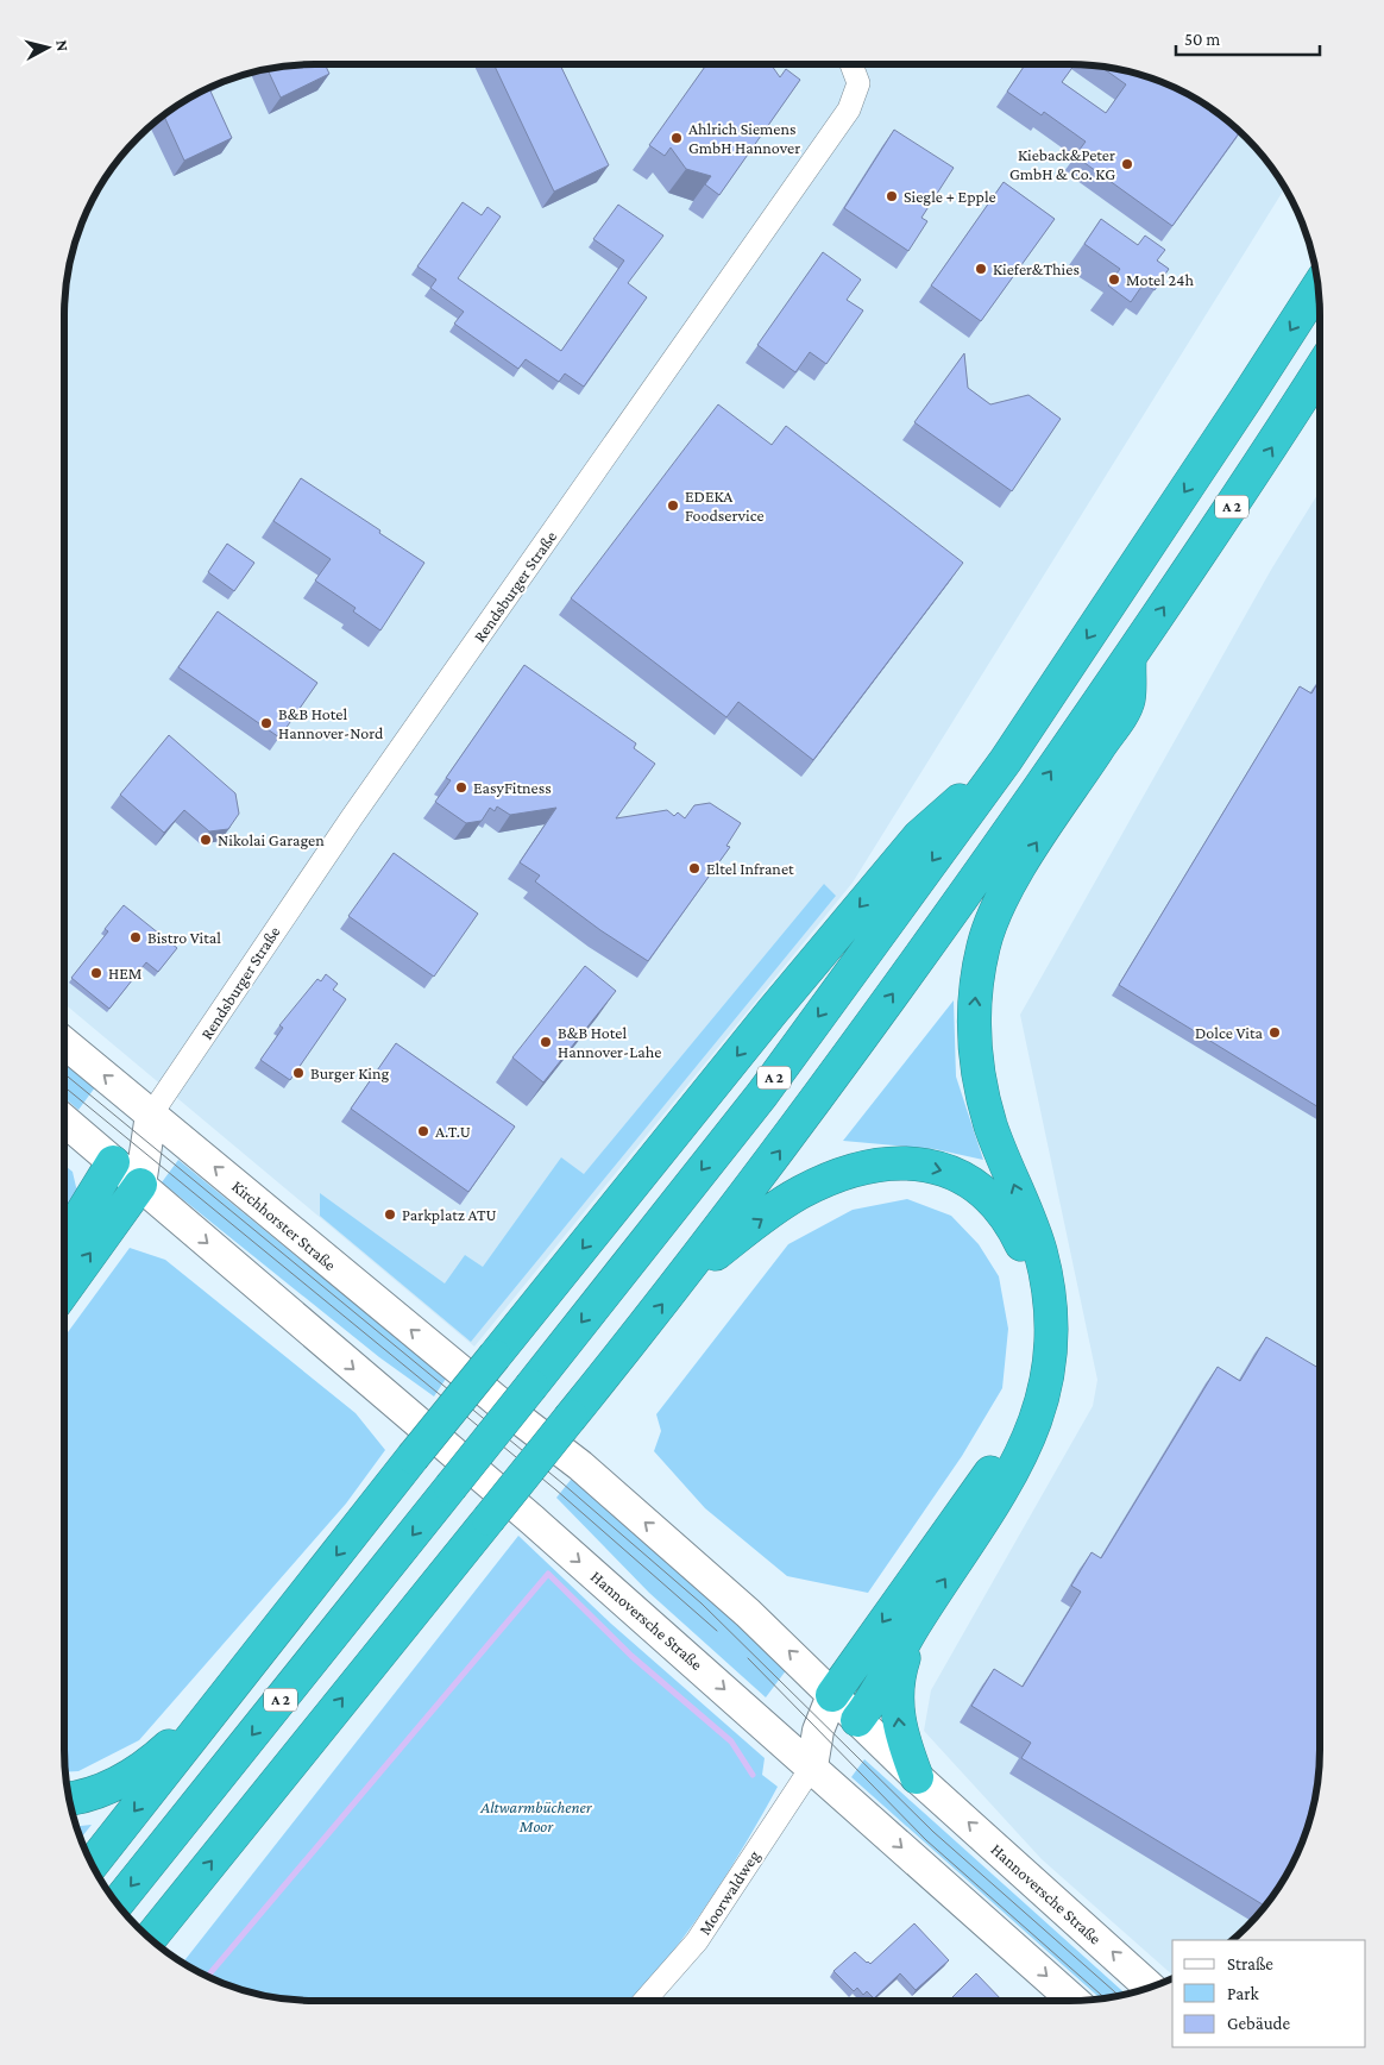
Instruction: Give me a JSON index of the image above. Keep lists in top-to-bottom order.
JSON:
{
  "streets": {
    "highway": ["A 2"],
    "main road": ["Kirchhorster Straße", "Hannoversche Straße"],
    "street": ["Rendsburger Straße", "Moorwaldweg"]
  },
  "crossings": [
    ["Rendsburger Straße", "Kirchhorster Straße"],
    ["Kirchhorster Straße", "Hannoversche Straße"],
    ["Hannoversche Straße", "Moorwaldweg"]
  ],
  "one_way": ["Kirchhorster Straße"],
  "parks": ["Altwarmbüchener Moor"],
  "places": [
    "Ahlrich Siemens GmbH Hannover",
    "Kieback&Peter GmbH & Co. KG",
    "Siegle + Epple",
    "Kiefer&Thies",
    "Motel 24h",
    "EDEKA Foodservice",
    "B&B Hotel Hannover-Nord",
    "EasyFitness",
    "Nikolai Garagen",
    "Eltel Infranet",
    "Bistro Vital",
    "HEM",
    "Dolce Vita",
    "B&B Hotel Hannover-Lahe",
    "Burger King",
    "A.T.U",
    "Parkplatz ATU"
  ],
  "legend": ["Straße", "Park", "Gebäude"],
  "scale_bar": "50 m",
  "north": "right"
}
